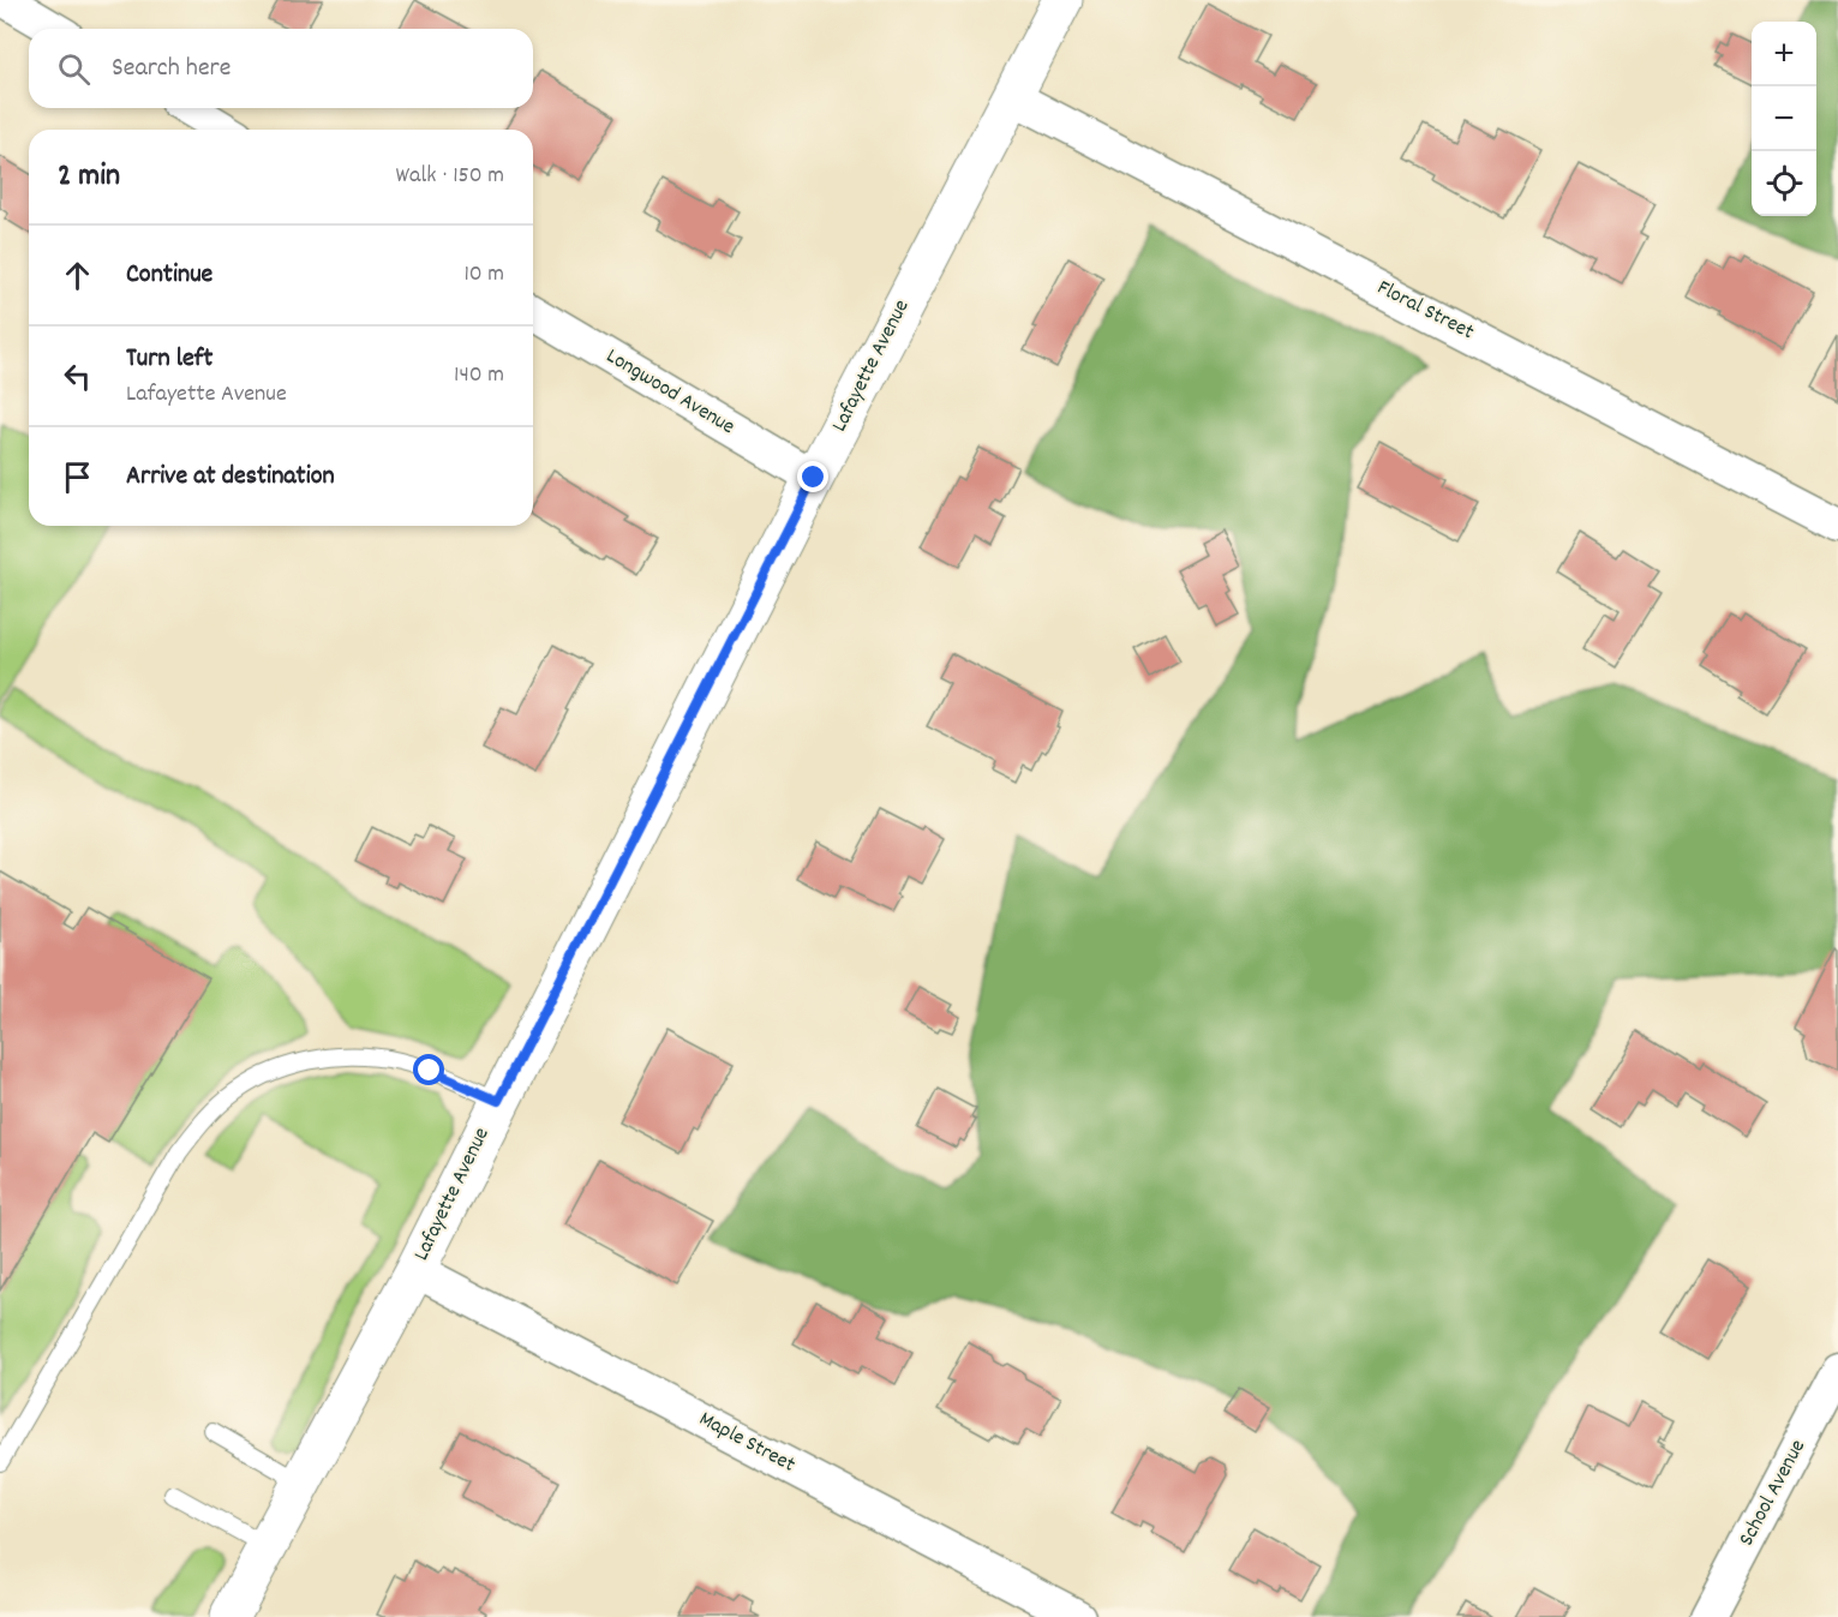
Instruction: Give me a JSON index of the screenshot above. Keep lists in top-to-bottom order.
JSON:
{
  "streets": {
    "street": [
      "Floral Street",
      "Lafayette Avenue",
      "Longwood Avenue",
      "Maple Street",
      "School Avenue"
    ]
  },
  "crossings": [
    ["Floral Street", "Lafayette Avenue"],
    ["Lafayette Avenue", "Longwood Avenue"],
    ["Lafayette Avenue", "Maple Street"]
  ],
  "page": {
    "map_buttons": ["+", "−"],
    "search": "Search here",
    "heading": ["2 min", "Walk · 150 m"],
    "list": [
      ["Continue", "10 m"],
      ["Turn left", "Lafayette Avenue", "140 m"],
      "Arrive at destination"
    ]
  }
}
